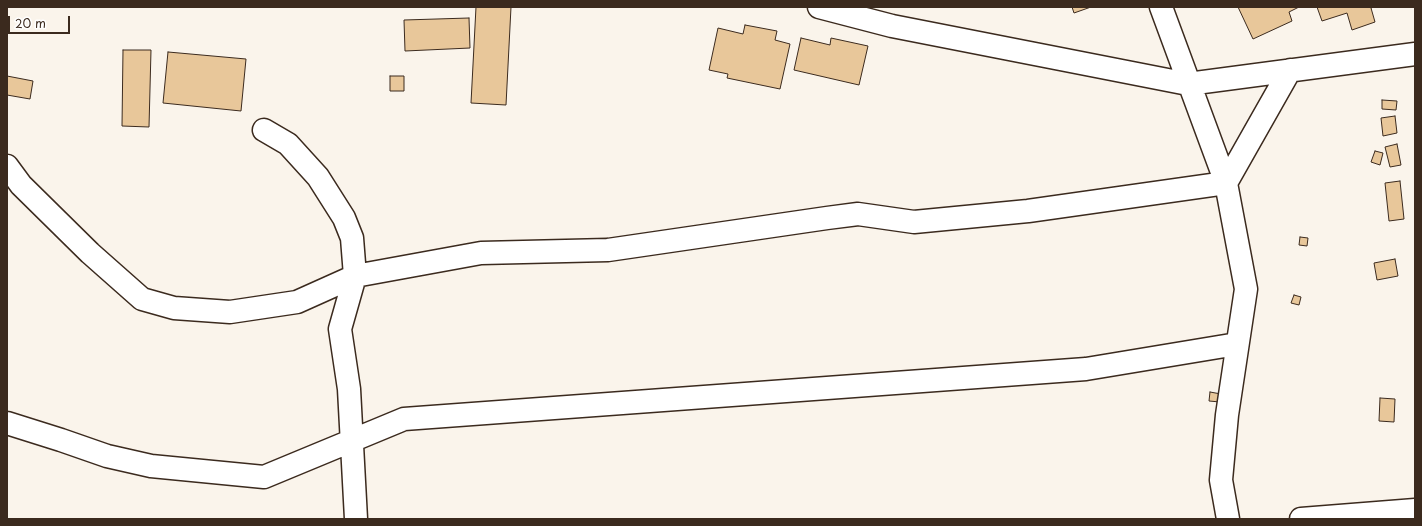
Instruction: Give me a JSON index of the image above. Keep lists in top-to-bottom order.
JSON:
{
  "scale_bar": "20 m"
}
